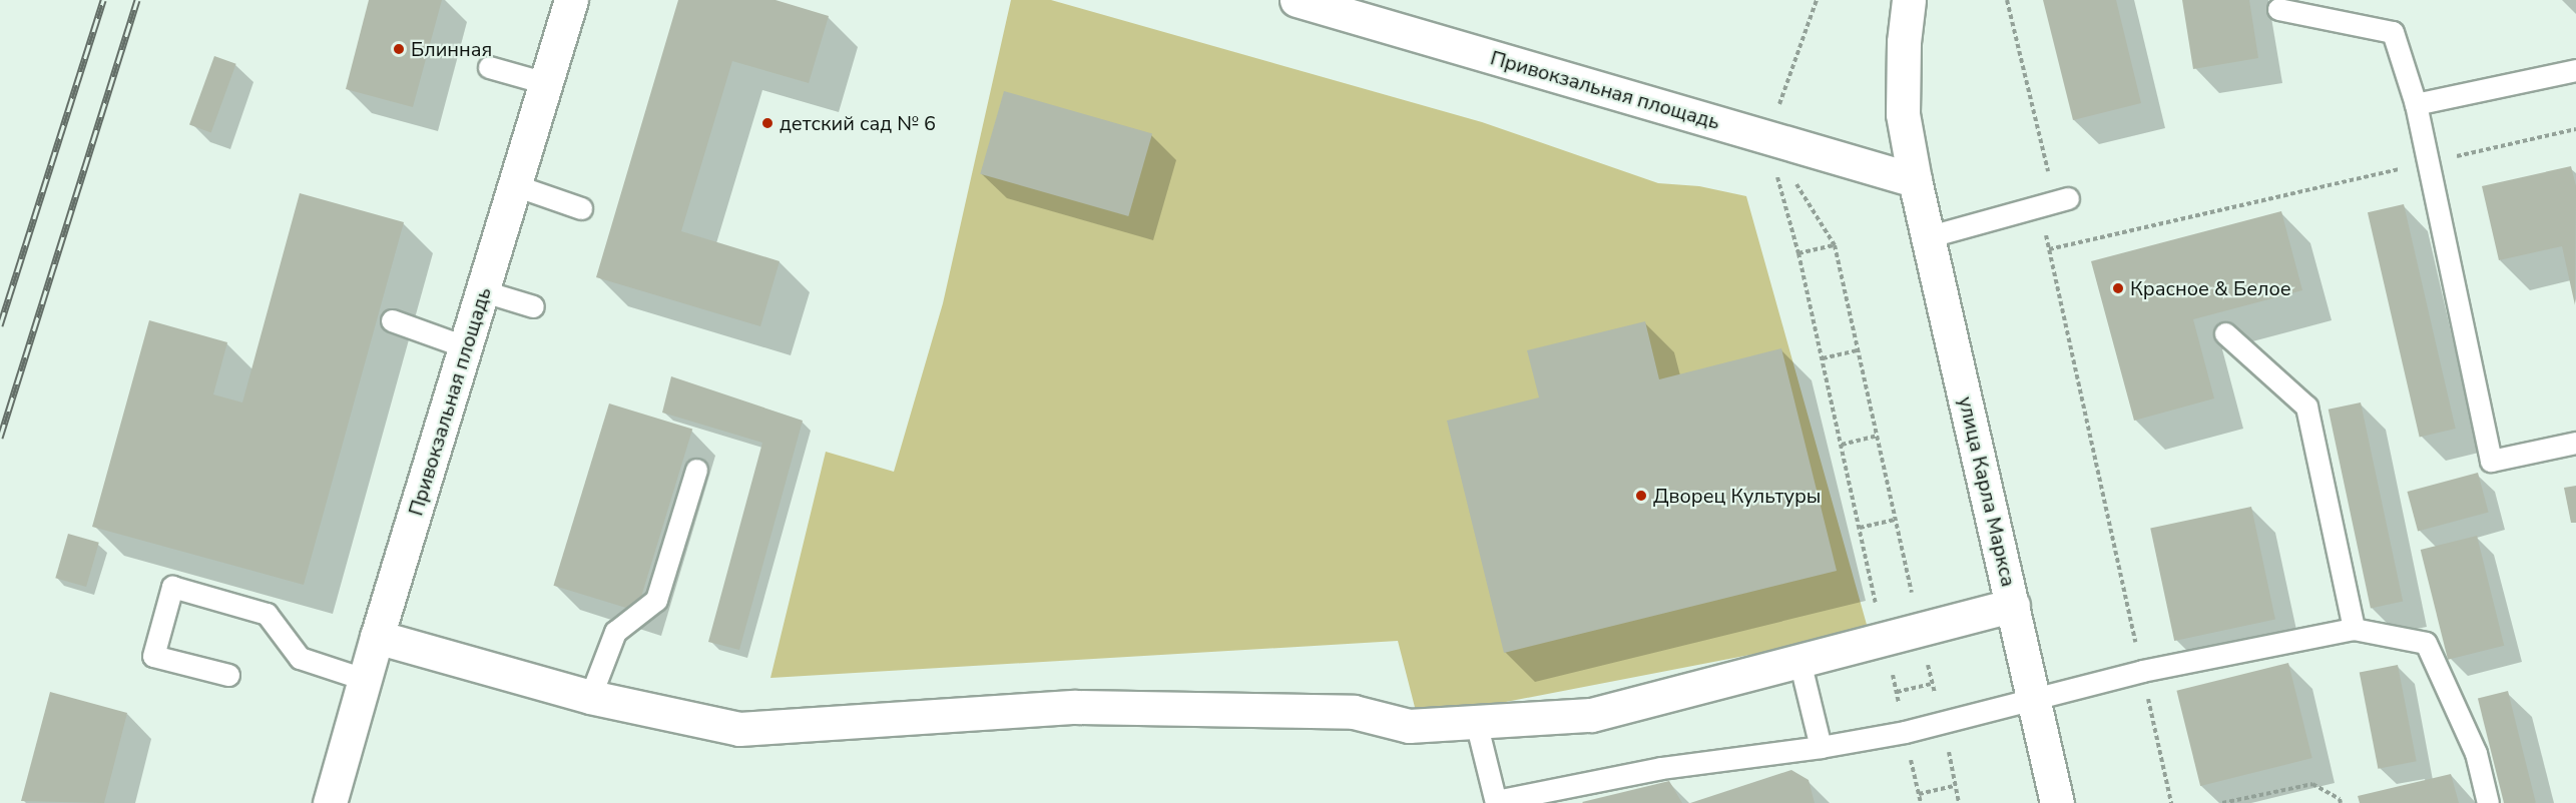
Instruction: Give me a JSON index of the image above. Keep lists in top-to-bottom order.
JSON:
{
  "streets": {
    "street": ["Привокзальная площадь", "улица Карла Маркса"]
  },
  "crossings": [
    ["Привокзальная площадь", "улица Карла Маркса"]
  ],
  "places": [
    "Блинная",
    "детский сад № 6",
    "Красное & Белое",
    "Дворец Культуры"
  ]
}
